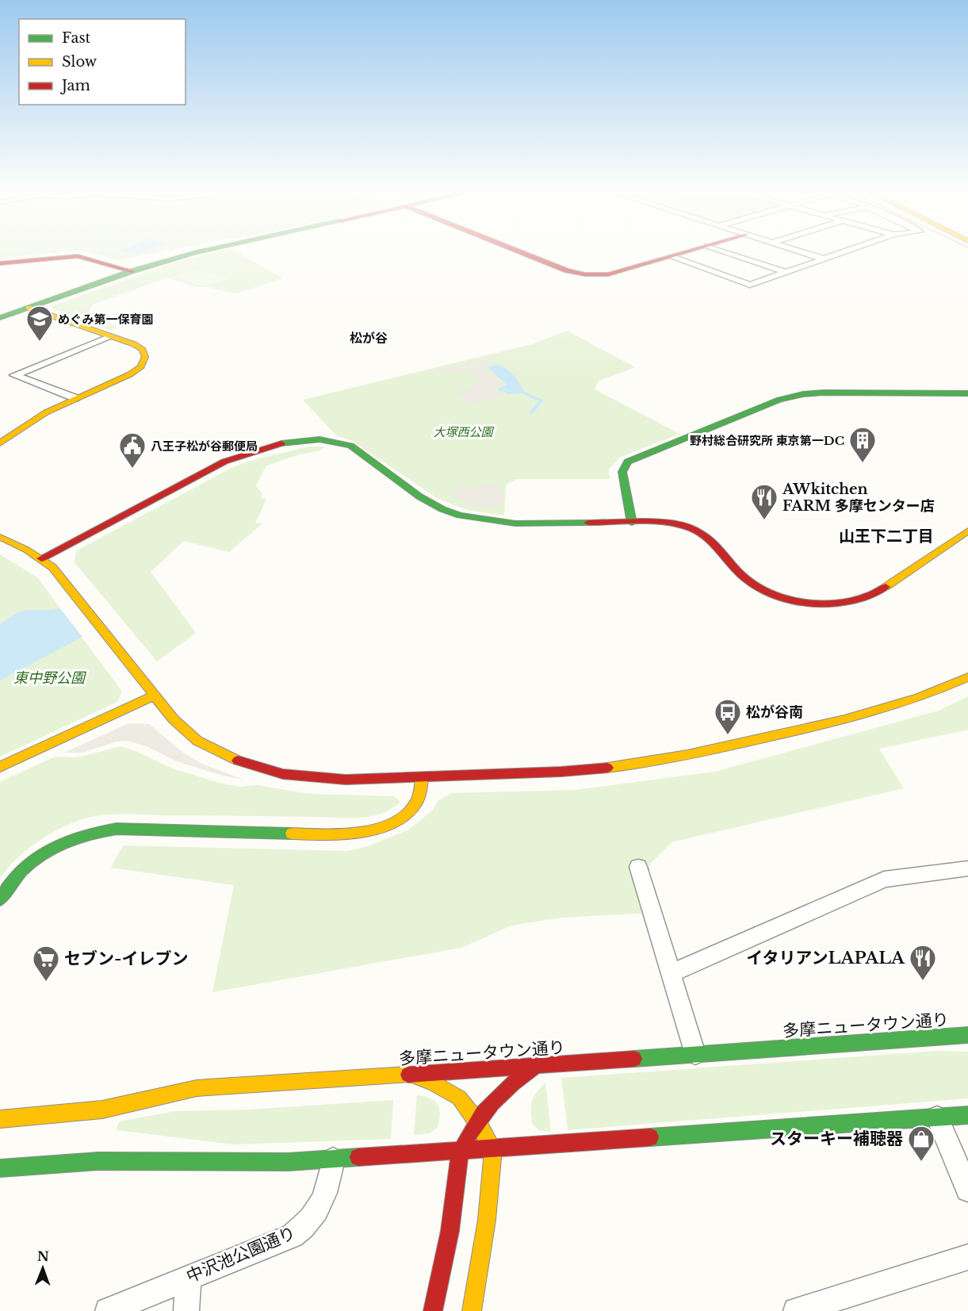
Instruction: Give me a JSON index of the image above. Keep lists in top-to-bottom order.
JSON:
{
  "streets": {
    "street": ["多摩ニュータウン通り", "中沢池公園通り"]
  },
  "districts": ["松が谷", "山王下二丁目"],
  "parks": ["大塚西公園", "東中野公園"],
  "places": {
    "school or university": ["めぐみ第一保育園"],
    "building": ["野村総合研究所 東京第一DC"],
    "public building": ["八王子松が谷郵便局"],
    "restaurant": ["AWkitchen FARM 多摩センター店", "イタリアンLAPALA"],
    "bus stop": ["松が谷南"],
    "supermarket": ["セブン-イレブン"],
    "shop": ["スターキー補聴器"]
  },
  "legend": ["Fast", "Slow", "Jam"],
  "north": "top"
}
